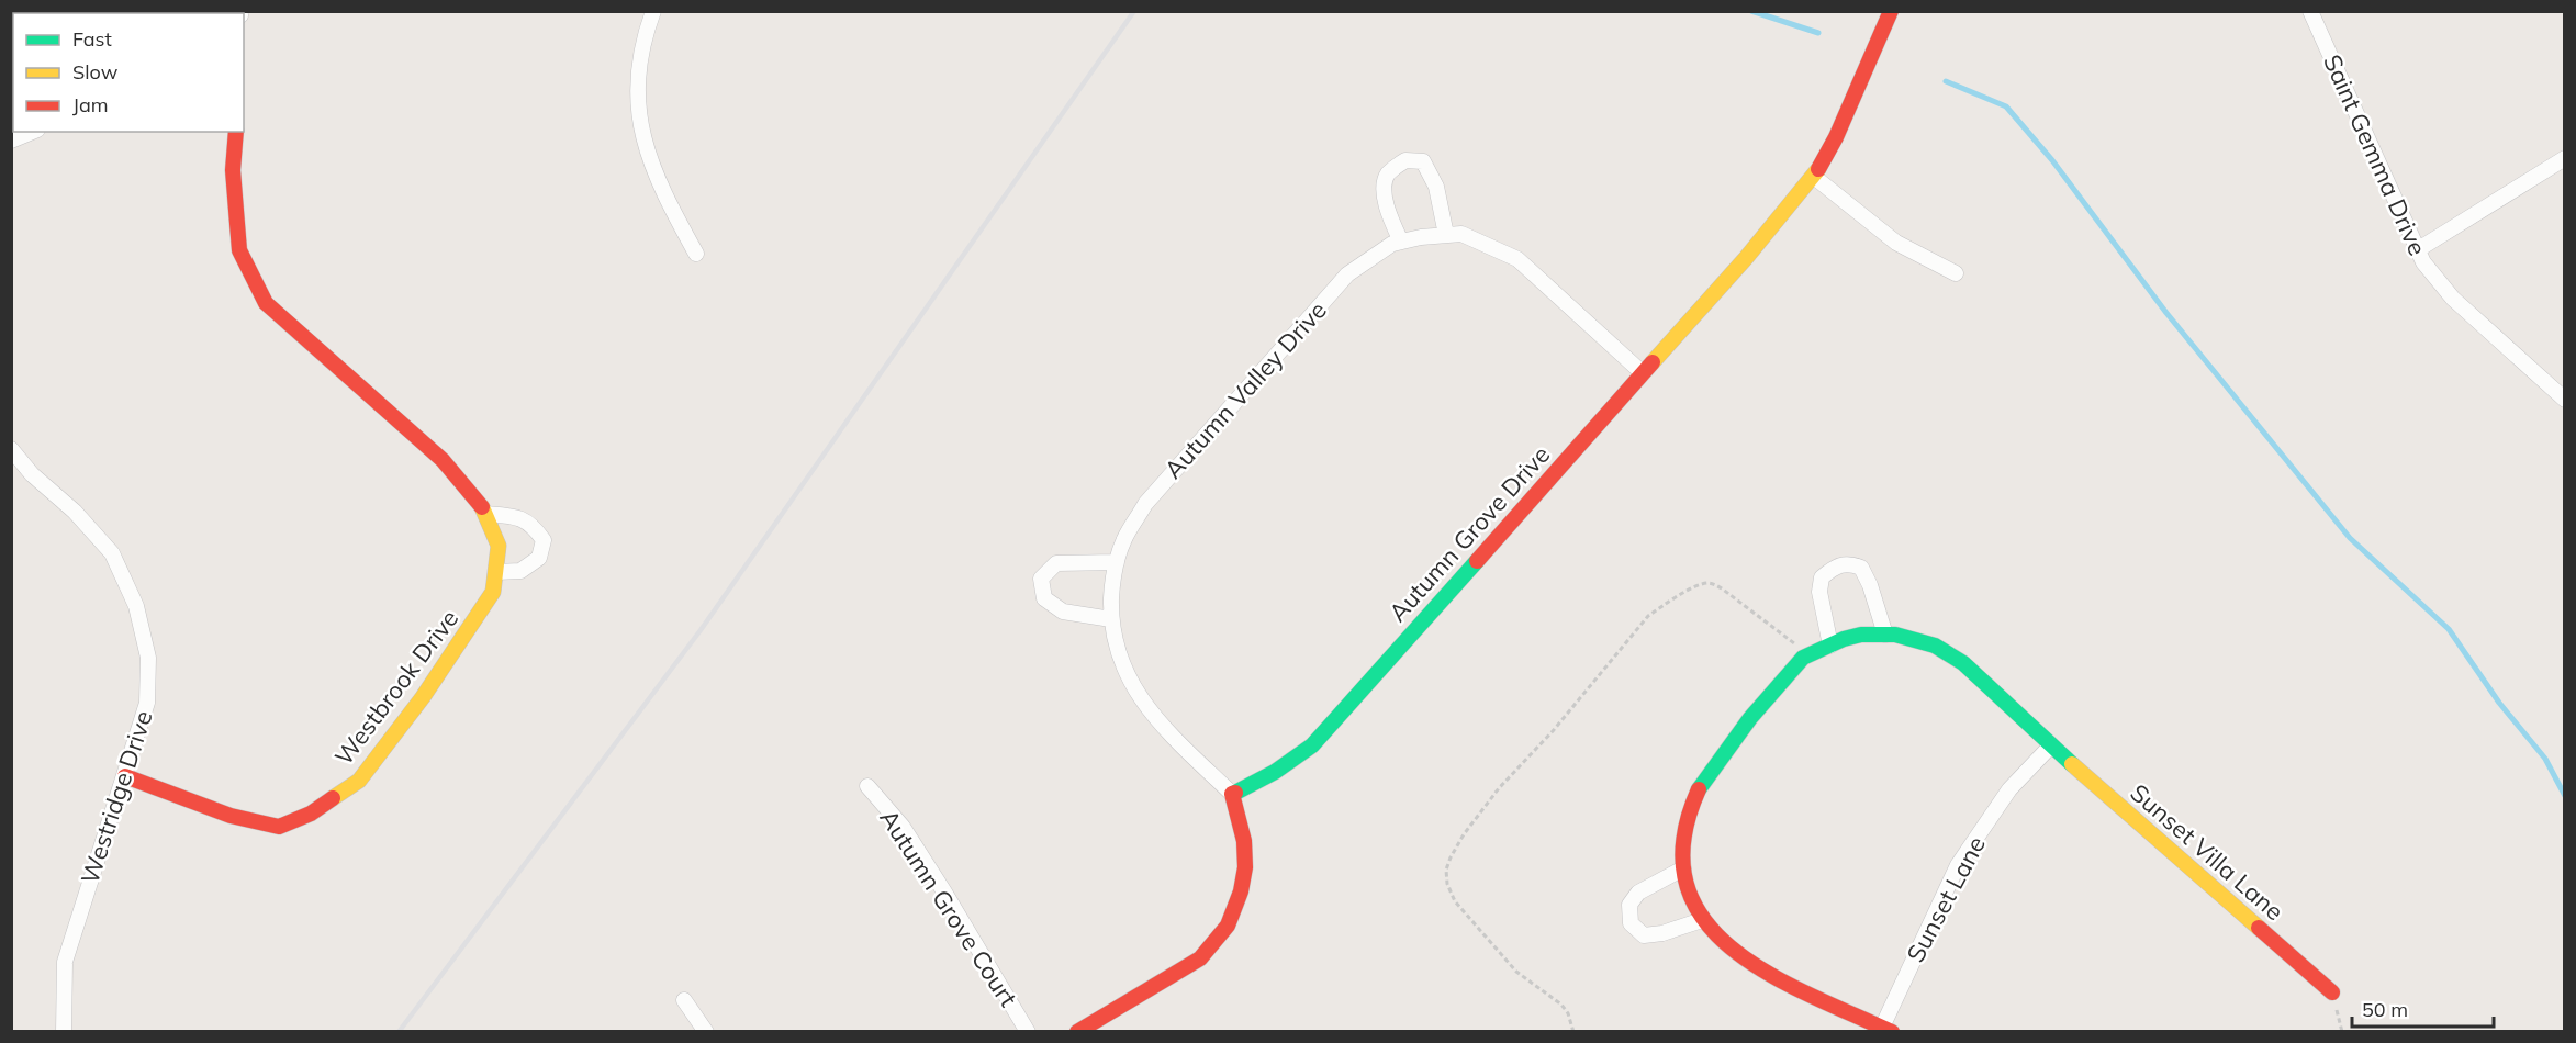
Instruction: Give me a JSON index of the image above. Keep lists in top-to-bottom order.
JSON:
{
  "streets": {
    "street": [
      "Saint Gemma Drive",
      "Autumn Valley Drive",
      "Autumn Grove Drive",
      "Westbrook Drive",
      "Westridge Drive",
      "Sunset Villa Lane",
      "Sunset Lane",
      "Autumn Grove Court"
    ]
  },
  "crossings": [
    ["Autumn Valley Drive", "Autumn Grove Drive"],
    ["Westbrook Drive", "Westridge Drive"],
    ["Sunset Villa Lane", "Sunset Lane"]
  ],
  "legend": ["Fast", "Slow", "Jam"],
  "scale_bar": "50 m"
}
